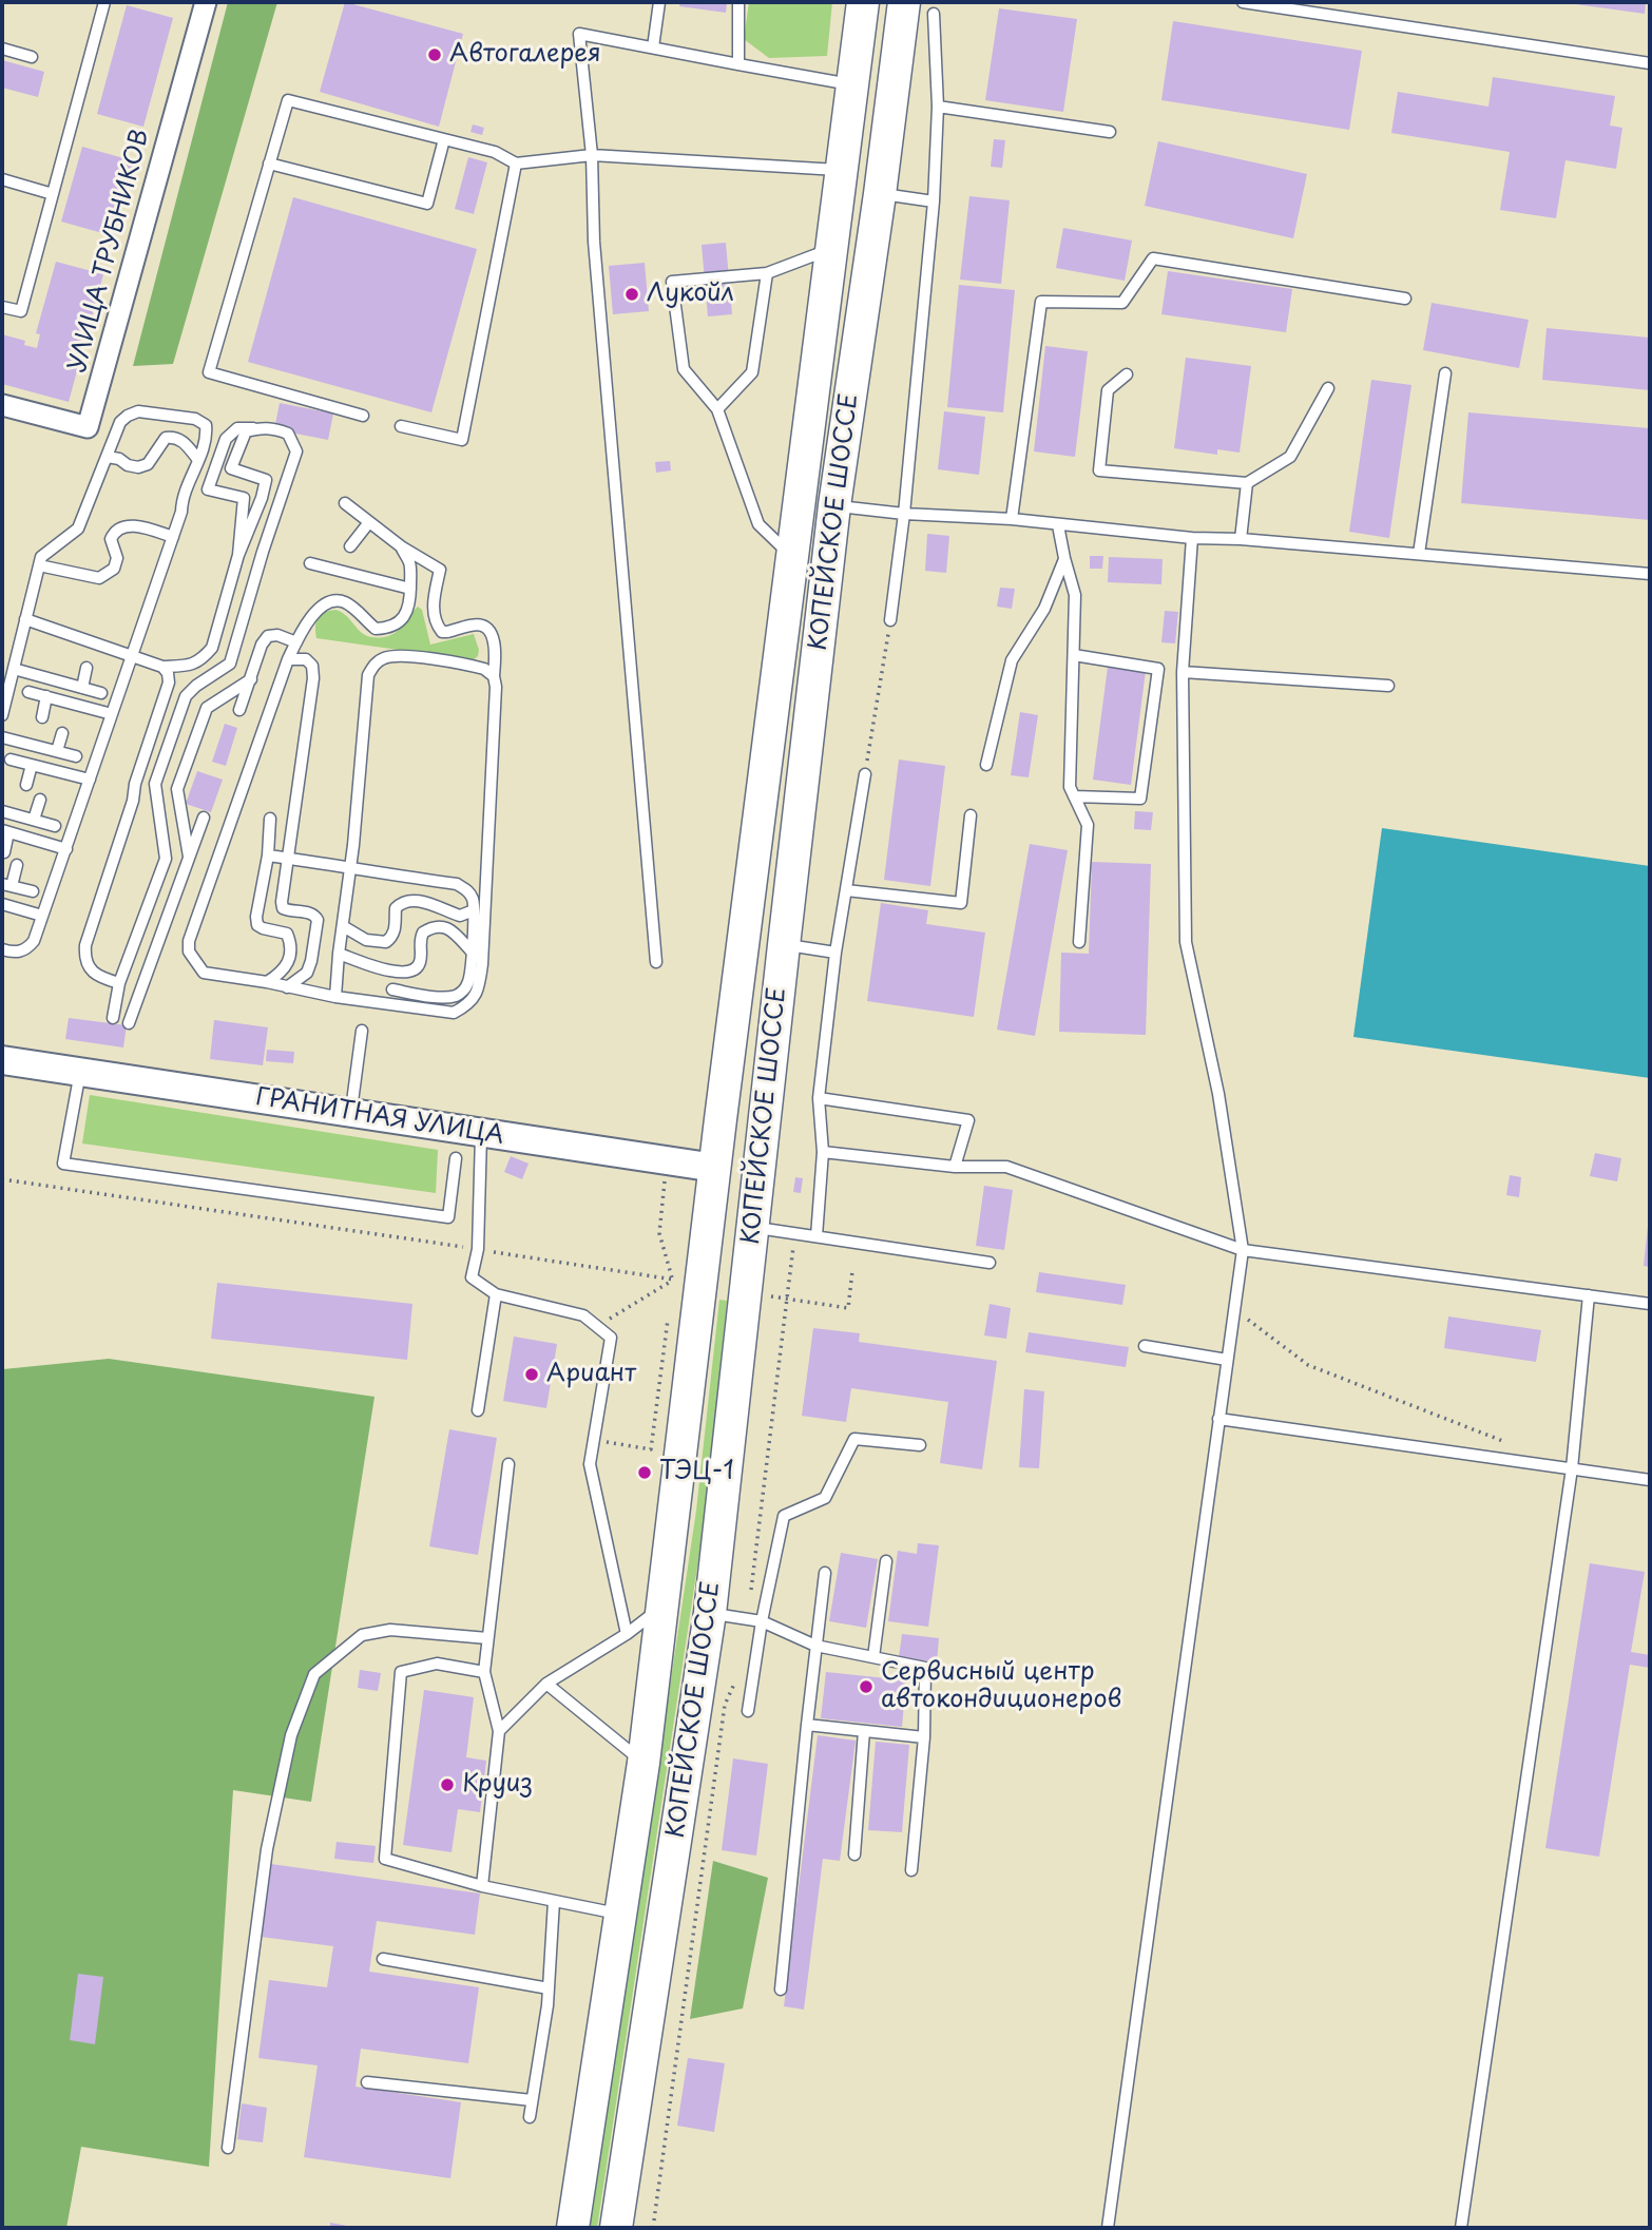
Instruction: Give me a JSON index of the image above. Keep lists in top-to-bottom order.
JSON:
{
  "streets": {
    "main road": ["КОПЕЙСКОЕ ШОССЕ", "ГРАНИТНАЯ УЛИЦА"],
    "street": ["УЛИЦА ТРУБНИКОВ"]
  },
  "crossings": [
    ["КОПЕЙСКОЕ ШОССЕ", "ГРАНИТНАЯ УЛИЦА"]
  ],
  "places": [
    "Автогалерея",
    "Лукойл",
    "Ариант",
    "ТЭЦ-1",
    "Сервисный центр автокондиционеров",
    "Круиз"
  ]
}
